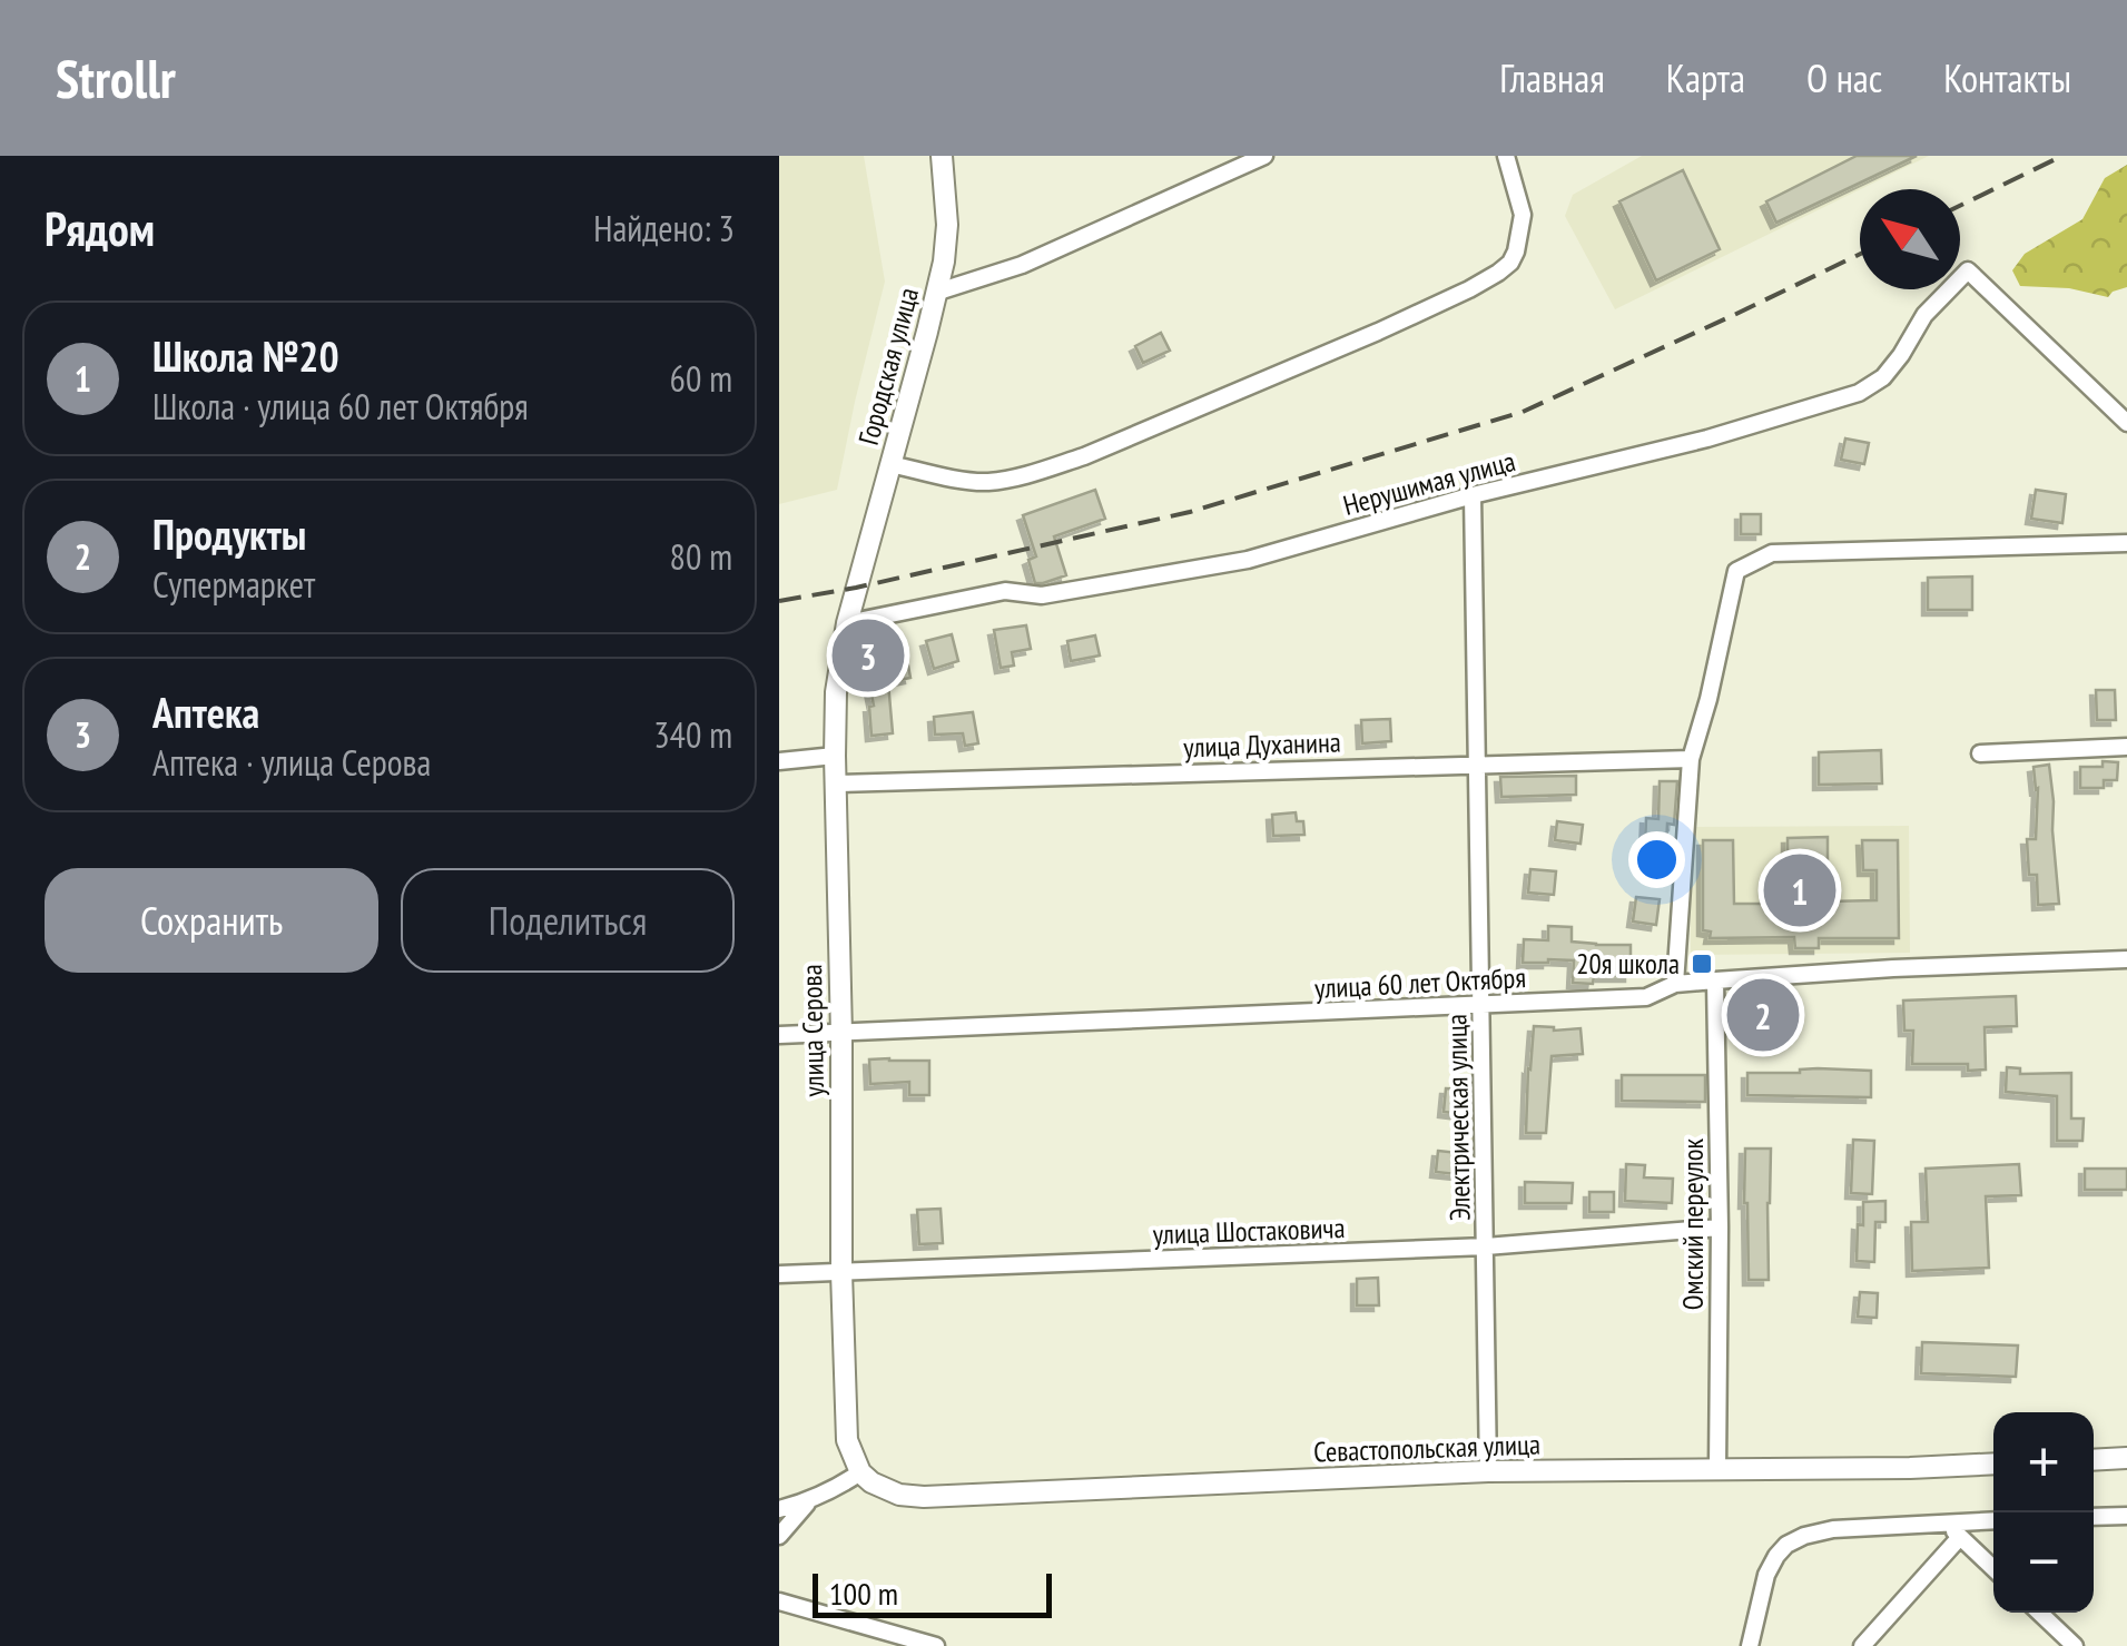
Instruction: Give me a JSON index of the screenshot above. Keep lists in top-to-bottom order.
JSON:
{
  "streets": {
    "street": [
      "Городская улица",
      "Нерушимая улица",
      "улица Духанина",
      "улица 60 лет Октября",
      "улица Серова",
      "Электрическая улица",
      "Омский переулок",
      "улица Шостаковича",
      "Севастопольская улица"
    ]
  },
  "crossings": [
    ["Городская улица", "улица Серова"],
    ["Нерушимая улица", "улица Серова"],
    ["Нерушимая улица", "Электрическая улица"],
    ["улица Духанина", "улица Серова"],
    ["улица Духанина", "Электрическая улица"],
    ["улица 60 лет Октября", "улица Серова"],
    ["улица 60 лет Октября", "Электрическая улица"],
    ["улица 60 лет Октября", "Омский переулок"],
    ["улица Серова", "улица Шостаковича"],
    ["улица Серова", "Севастопольская улица"],
    ["Электрическая улица", "улица Шостаковича"],
    ["Электрическая улица", "Севастопольская улица"],
    ["Омский переулок", "улица Шостаковича"],
    ["Омский переулок", "Севастопольская улица"]
  ],
  "places": {
    "transit": ["20я школа"]
  },
  "scale_bar": "100 m",
  "north": "top left",
  "page": {
    "header": "Strollr",
    "nav": [
      "Главная",
      "Карта",
      "О нас",
      "Контакты"
    ],
    "heading": ["Рядом", "Найдено: 3"],
    "list": [
      {
        "mark": "1",
        "name": "Школа №20",
        "note": "Школа · улица 60 лет Октября",
        "value": "60 m"
      },
      {
        "mark": "2",
        "name": "Продукты",
        "note": "Супермаркет",
        "value": "80 m"
      },
      {
        "mark": "3",
        "name": "Аптека",
        "note": "Аптека · улица Серова",
        "value": "340 m"
      }
    ],
    "pins": ["3", "1", "2"],
    "buttons": ["Сохранить", "Поделиться"],
    "map_buttons": ["+", "−"],
    "scale": "100 m"
  }
}
